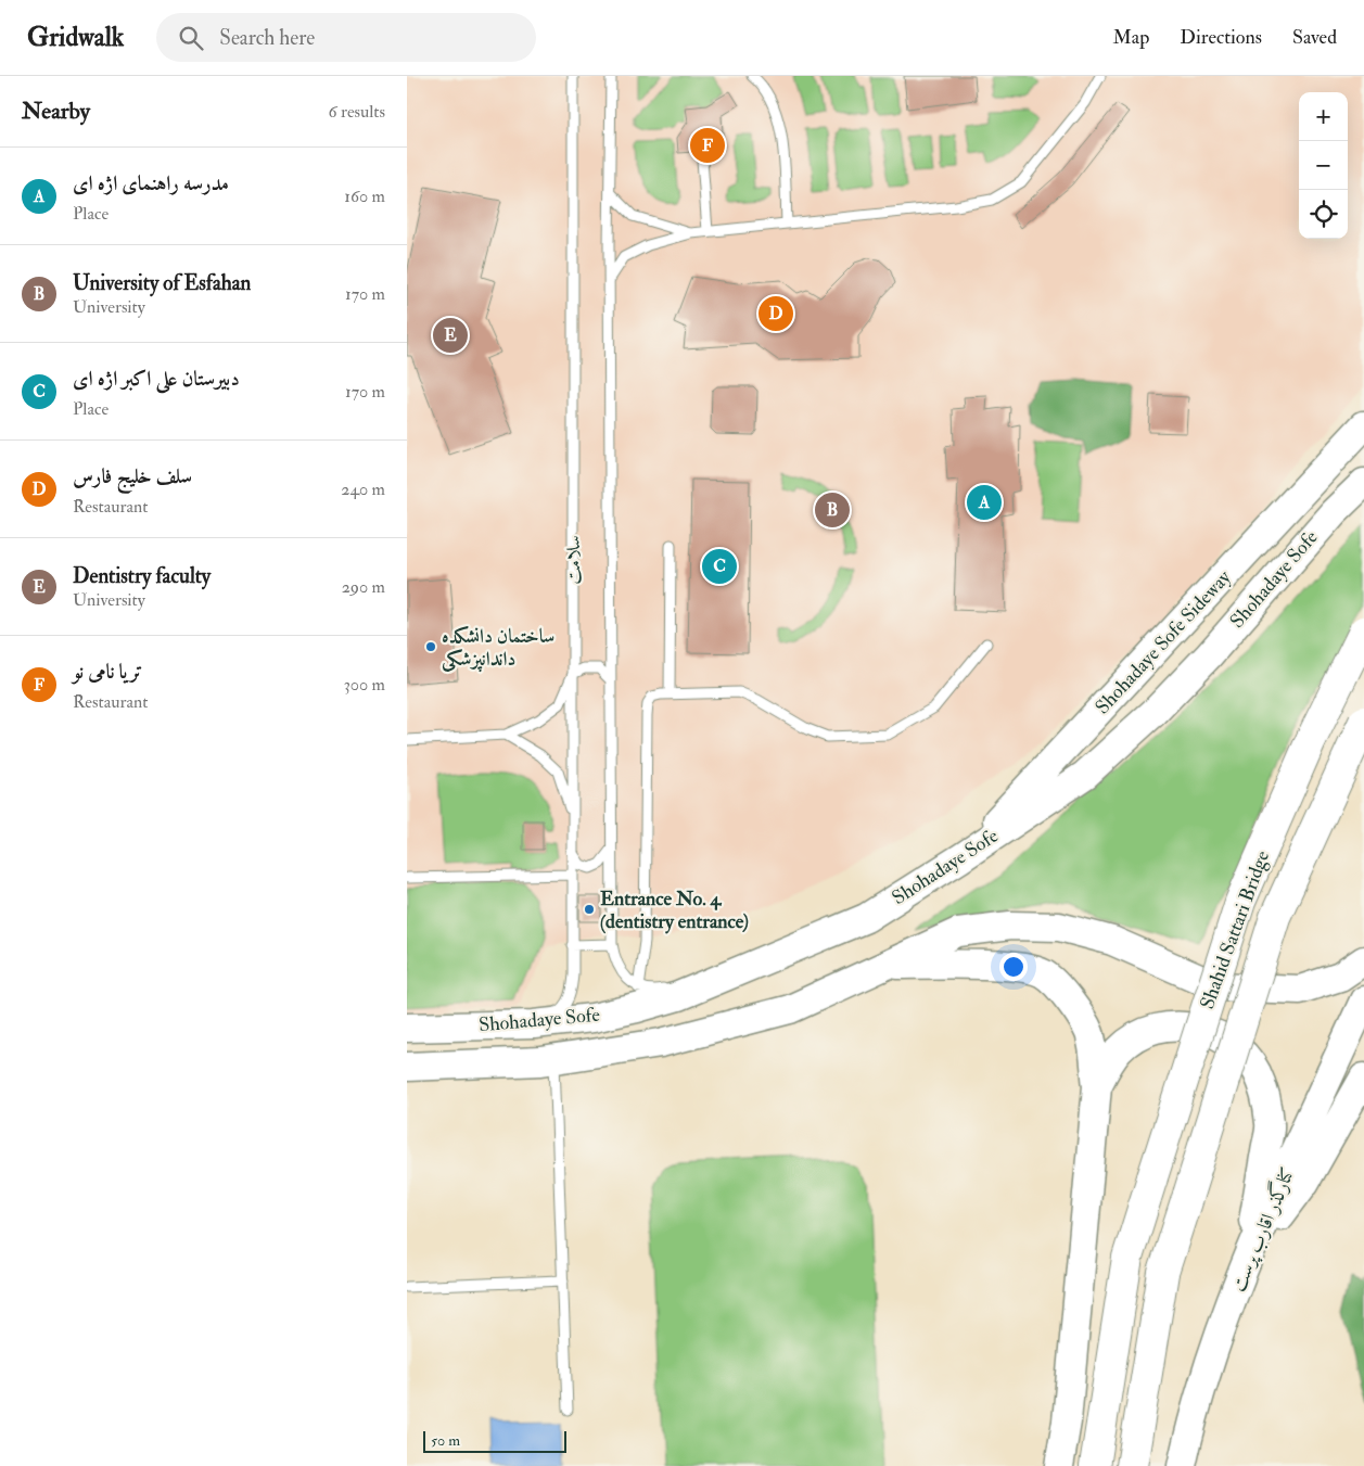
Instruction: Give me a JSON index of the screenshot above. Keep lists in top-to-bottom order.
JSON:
{
  "streets": {
    "highway": ["Shahid Sattari Bridge"],
    "main road": ["Shohadaye Sofe", "Shohadaye Sofe Sideway", "کنارگذر اقارب پرست"],
    "lane": ["سلامت"]
  },
  "crossings": [
    ["سلامت", "Shohadaye Sofe"],
    ["Shohadaye Sofe", "Shohadaye Sofe Sideway"]
  ],
  "places": ["ساختمان دانشکده داندانپزشکی", "Entrance No. 4 (dentistry entrance)"],
  "scale_bar": "50 m",
  "page": {
    "header": "Gridwalk",
    "search": "Search here",
    "nav": ["Map", "Directions", "Saved"],
    "heading": ["Nearby", "6 results"],
    "map_buttons": ["+", "−"],
    "pins": [
      "F",
      "D",
      "E",
      "A",
      "B",
      "C"
    ],
    "list": [
      {
        "mark": "A",
        "name": "مدرسه راهنمای اژه ای",
        "note": "Place",
        "value": "160 m"
      },
      {
        "mark": "B",
        "name": "University of Esfahan",
        "note": "University",
        "value": "170 m"
      },
      {
        "mark": "C",
        "name": "دبیرستان علی اکبر اژه ای",
        "note": "Place",
        "value": "170 m"
      },
      {
        "mark": "D",
        "name": "سلف خلیج فارس",
        "note": "Restaurant",
        "value": "240 m"
      },
      {
        "mark": "E",
        "name": "Dentistry faculty",
        "note": "University",
        "value": "290 m"
      },
      {
        "mark": "F",
        "name": "تریا نامی نو",
        "note": "Restaurant",
        "value": "300 m"
      }
    ],
    "scale": "50 m"
  }
}
